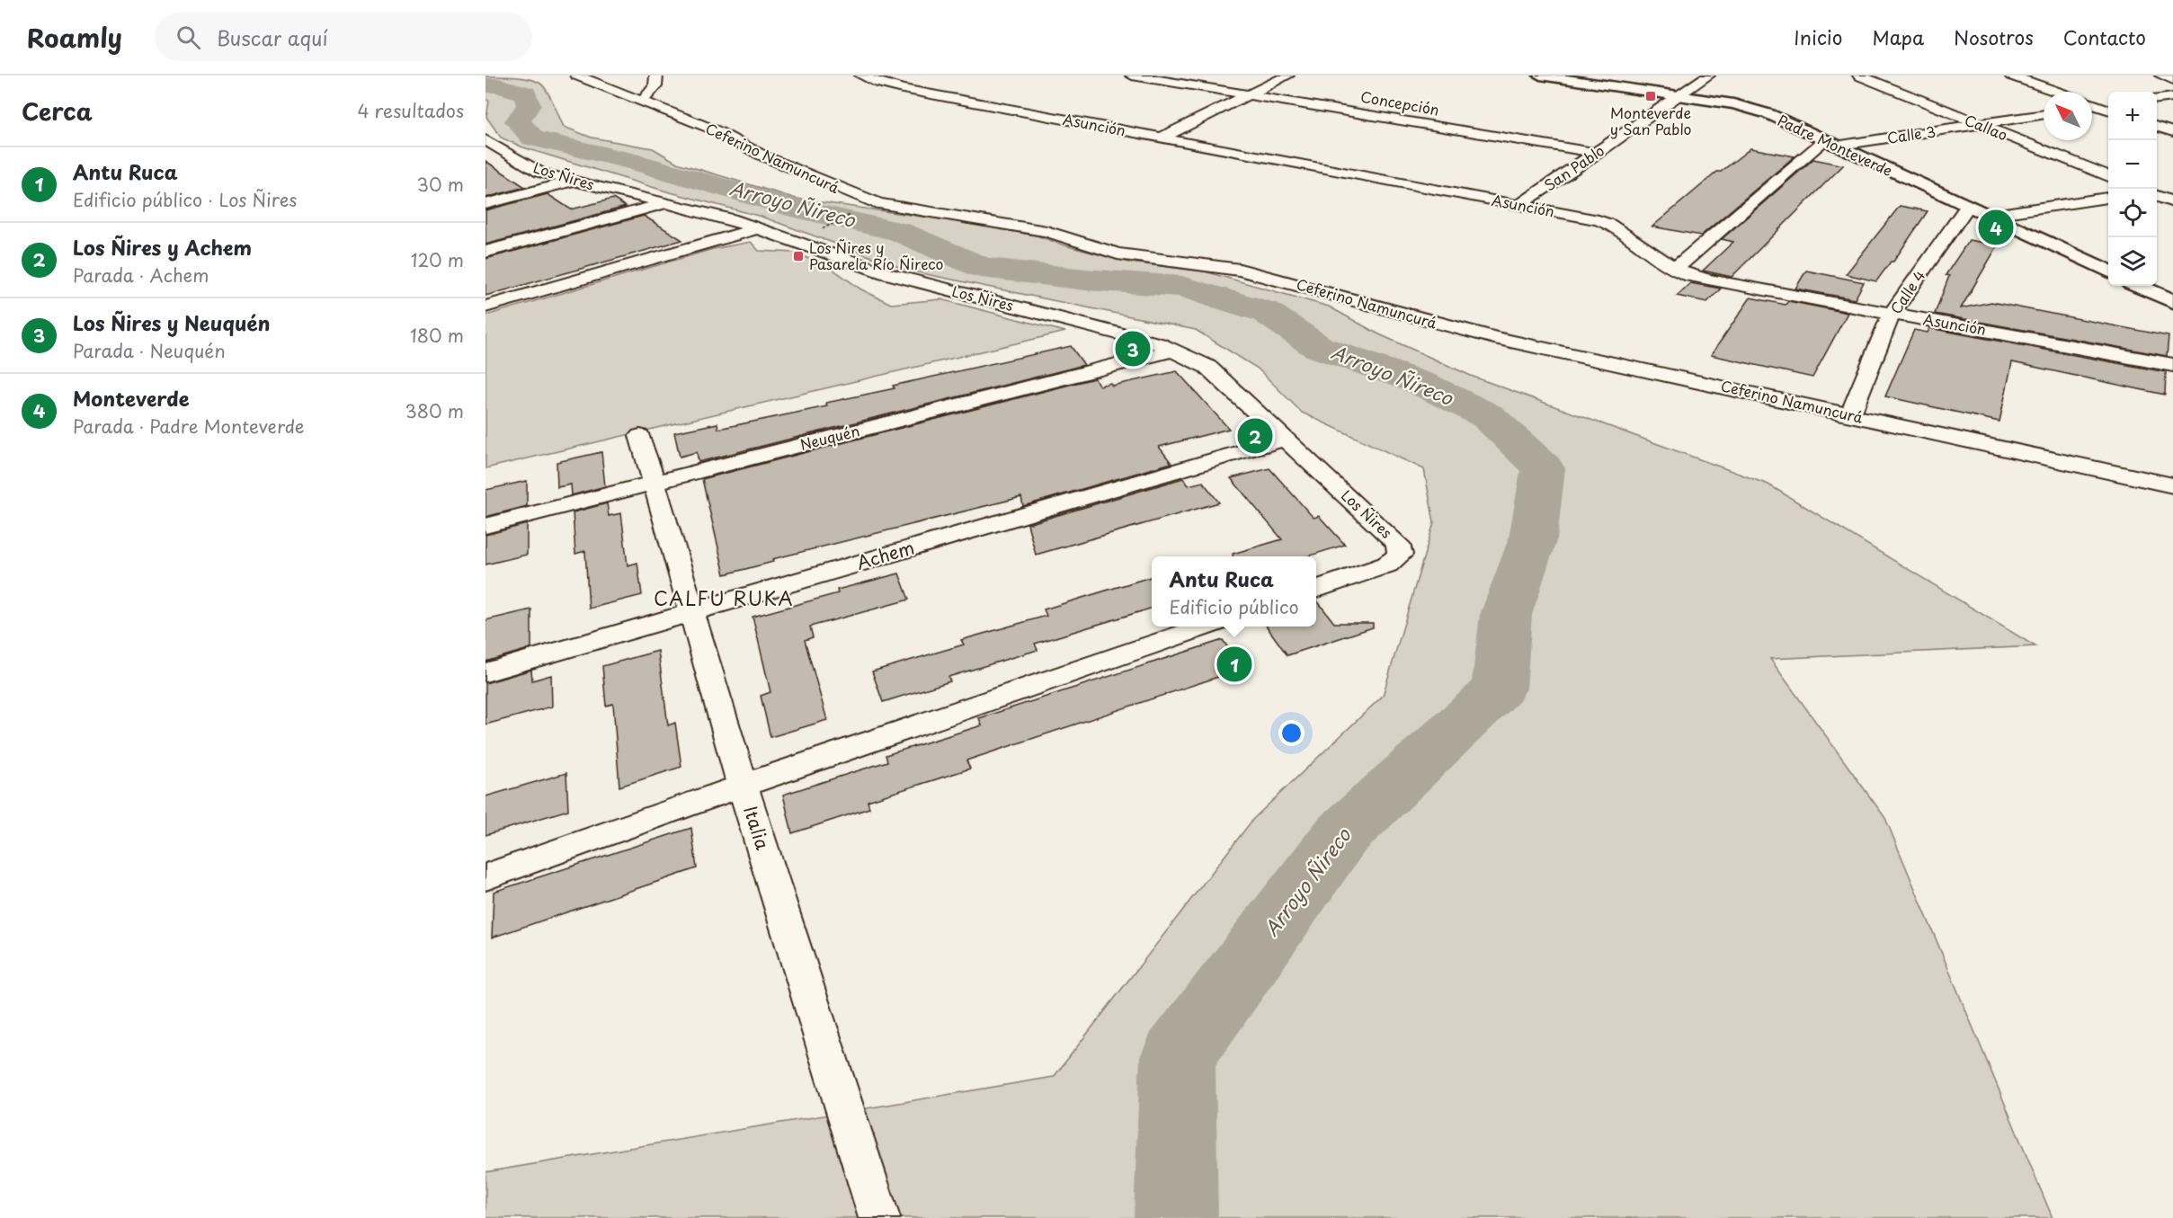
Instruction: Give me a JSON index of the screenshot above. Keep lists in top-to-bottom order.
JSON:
{
  "streets": {
    "street": [
      "Concepción",
      "Asunción",
      "Callao",
      "Calle 3",
      "Padre Monteverde",
      "Ceferino Namuncurá",
      "San Pablo",
      "Los Ñires",
      "Calle 4",
      "Neuquén",
      "Achem",
      "Italia"
    ]
  },
  "crossings": [
    ["Concepción", "San Pablo"],
    ["Asunción", "San Pablo"],
    ["Asunción", "Calle 4"],
    ["Callao", "Calle 3"],
    ["Calle 3", "Padre Monteverde"],
    ["Padre Monteverde", "San Pablo"],
    ["Padre Monteverde", "Calle 4"],
    ["Ceferino Namuncurá", "Calle 4"],
    ["Los Ñires", "Neuquén"],
    ["Los Ñires", "Achem"],
    ["Neuquén", "Italia"],
    ["Achem", "Italia"]
  ],
  "districts": ["CALFU RUKA"],
  "water": ["Arroyo Ñireco"],
  "places": {
    "transit": ["Monteverde y San Pablo", "Los Ñires y Pasarela Río Ñireco"]
  },
  "north": "top left",
  "page": {
    "header": "Roamly",
    "search": "Buscar aquí",
    "nav": [
      "Inicio",
      "Mapa",
      "Nosotros",
      "Contacto"
    ],
    "heading": ["Cerca", "4 resultados"],
    "map_buttons": ["+", "−"],
    "list": [
      {
        "mark": "1",
        "name": "Antu Ruca",
        "note": "Edificio público · Los Ñires",
        "value": "30 m"
      },
      {
        "mark": "2",
        "name": "Los Ñires y Achem",
        "note": "Parada · Achem",
        "value": "120 m"
      },
      {
        "mark": "3",
        "name": "Los Ñires y Neuquén",
        "note": "Parada · Neuquén",
        "value": "180 m"
      },
      {
        "mark": "4",
        "name": "Monteverde",
        "note": "Parada · Padre Monteverde",
        "value": "380 m"
      }
    ],
    "pins": [
      "4",
      "3",
      "2",
      "1"
    ],
    "popup": ["Antu Ruca", "Edificio público"]
  }
}
